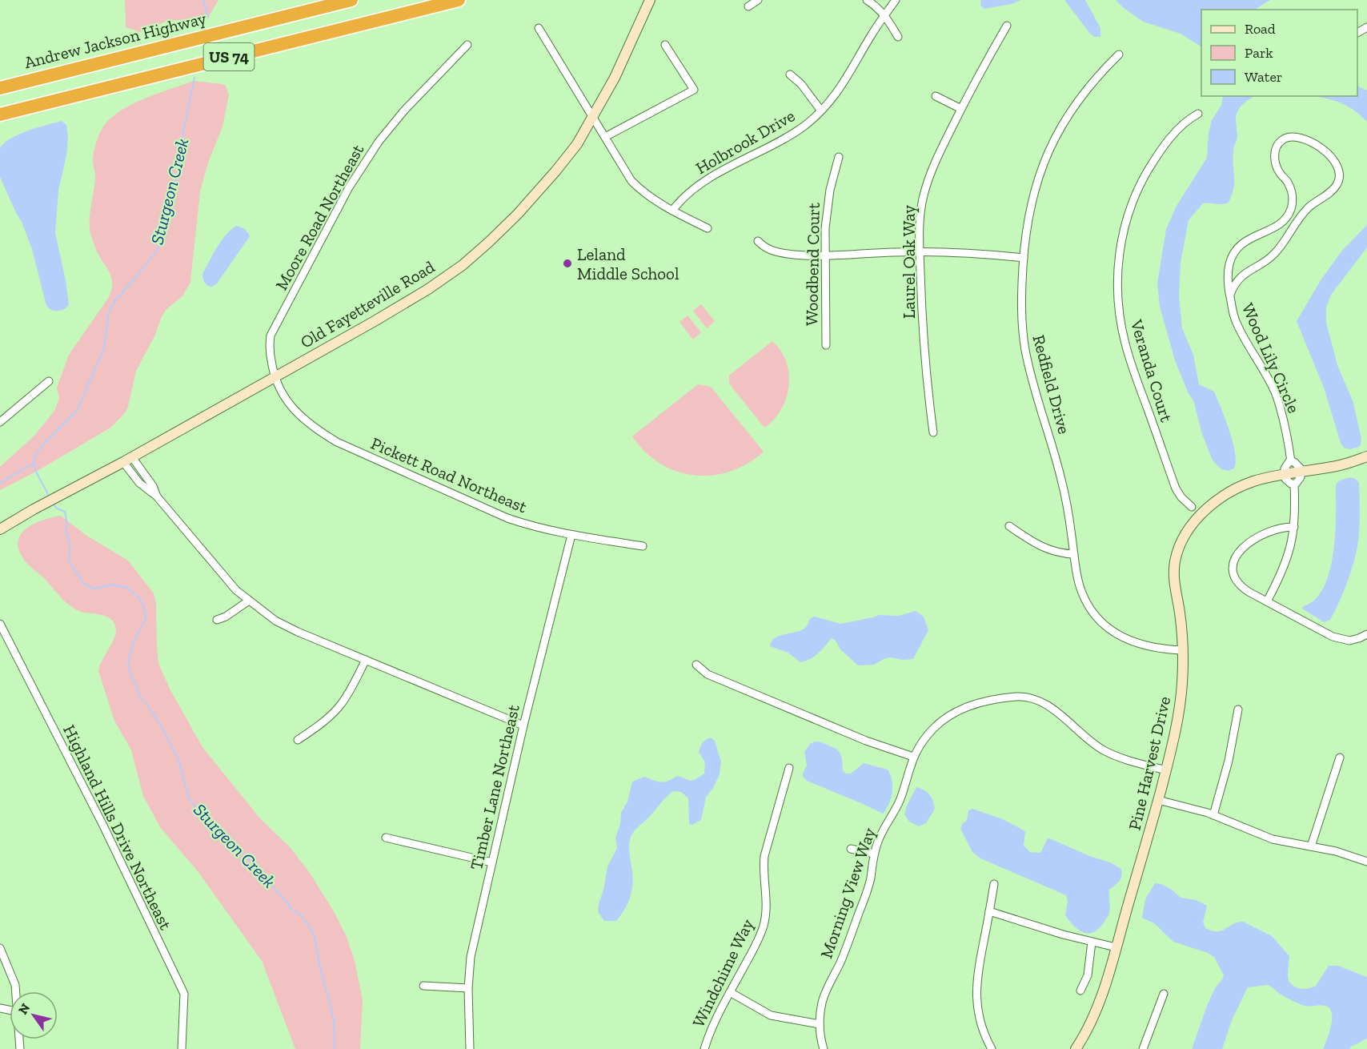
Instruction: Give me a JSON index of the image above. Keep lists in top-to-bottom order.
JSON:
{
  "streets": {
    "highway": ["Andrew Jackson Highway", "US 74"],
    "street": [
      "Holbrook Drive",
      "Moore Road Northeast",
      "Laurel Oak Way",
      "Woodbend Court",
      "Old Fayetteville Road",
      "Wood Lily Circle",
      "Veranda Court",
      "Redfield Drive",
      "Pickett Road Northeast",
      "Pine Harvest Drive",
      "Timber Lane Northeast",
      "Highland Hills Drive Northeast",
      "Morning View Way",
      "Windchime Way"
    ]
  },
  "crossings": [
    ["Moore Road Northeast", "Old Fayetteville Road"],
    ["Moore Road Northeast", "Pickett Road Northeast"],
    ["Old Fayetteville Road", "Pickett Road Northeast"],
    ["Redfield Drive", "Pine Harvest Drive"],
    ["Pickett Road Northeast", "Timber Lane Northeast"],
    ["Pine Harvest Drive", "Morning View Way"]
  ],
  "water": ["Sturgeon Creek"],
  "places": ["Leland Middle School"],
  "legend": ["Road", "Park", "Water"],
  "north": "top left"
}
